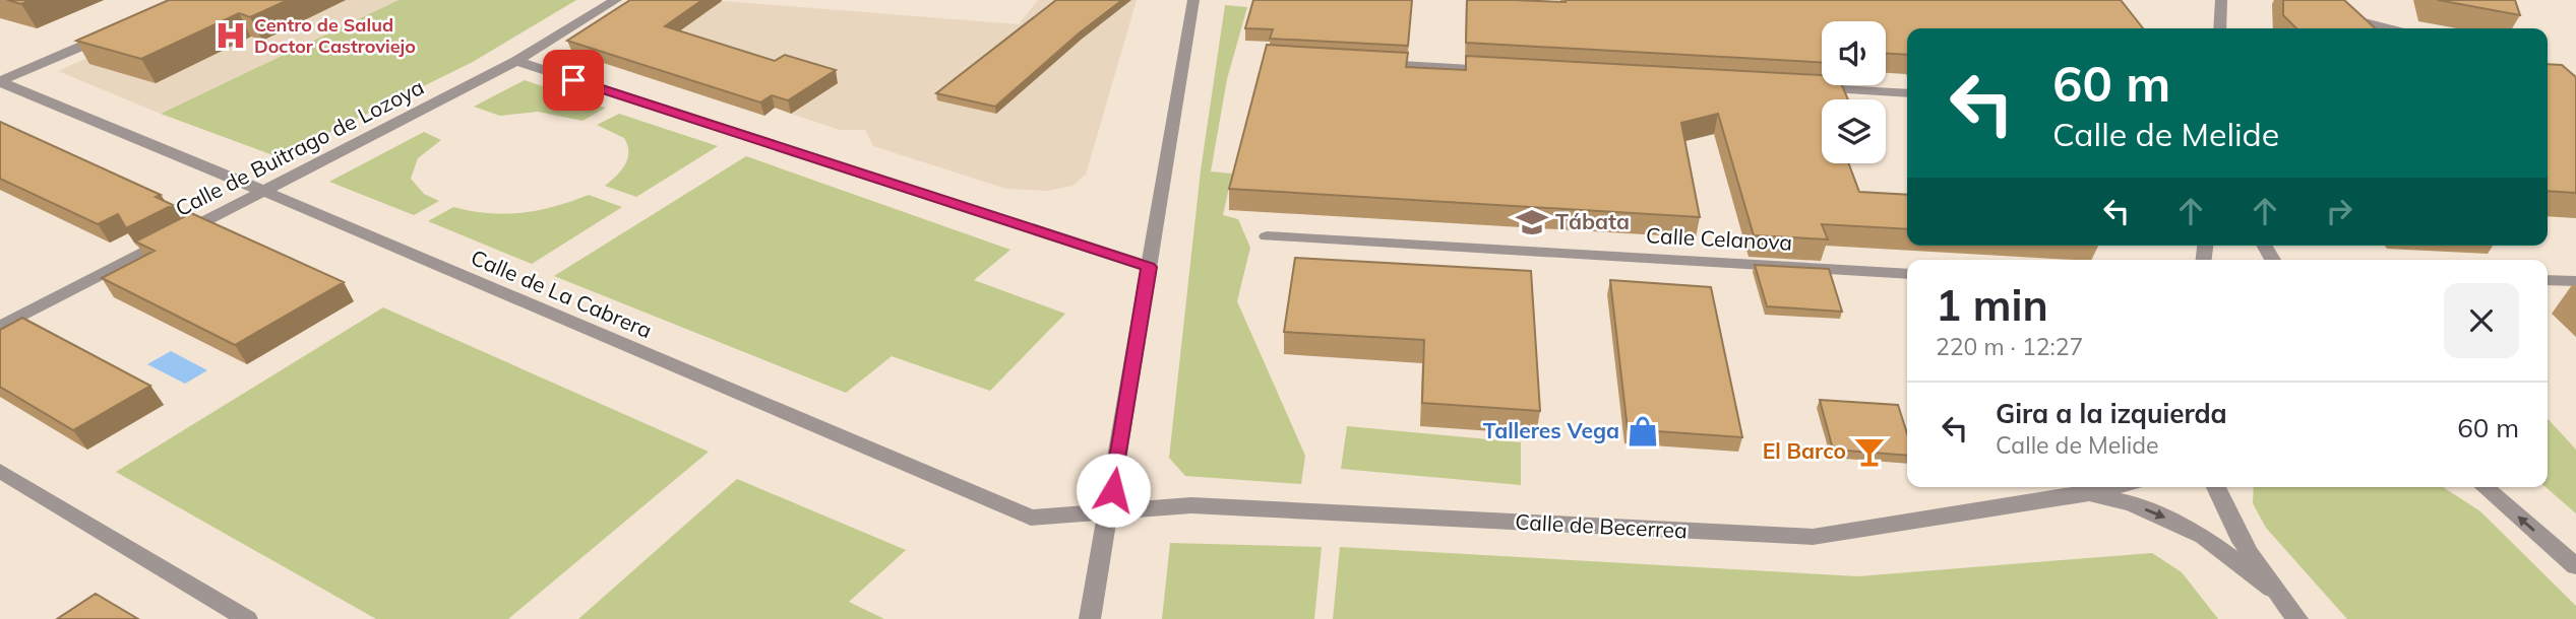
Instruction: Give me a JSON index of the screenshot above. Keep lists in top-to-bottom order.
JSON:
{
  "streets": {
    "street": [
      "Calle de Buitrago de Lozoya",
      "Calle Celanova",
      "Calle de La Cabrera",
      "Calle de Becerrea"
    ]
  },
  "crossings": [
    ["Calle de Buitrago de Lozoya", "Calle de La Cabrera"],
    ["Calle de La Cabrera", "Calle de Becerrea"]
  ],
  "places": {
    "hospital": ["Centro de Salud Doctor Castroviejo"],
    "school or university": ["Tábata"],
    "shop": ["Talleres Vega"],
    "bar": ["El Barco"]
  },
  "page": {
    "turn": ["60 m", "Calle de Melide"],
    "heading": ["1 min", "220 m · 12:27"],
    "list": [
      {
        "name": "Gira a la izquierda",
        "note": "Calle de Melide",
        "value": "60 m"
      }
    ]
  }
}
